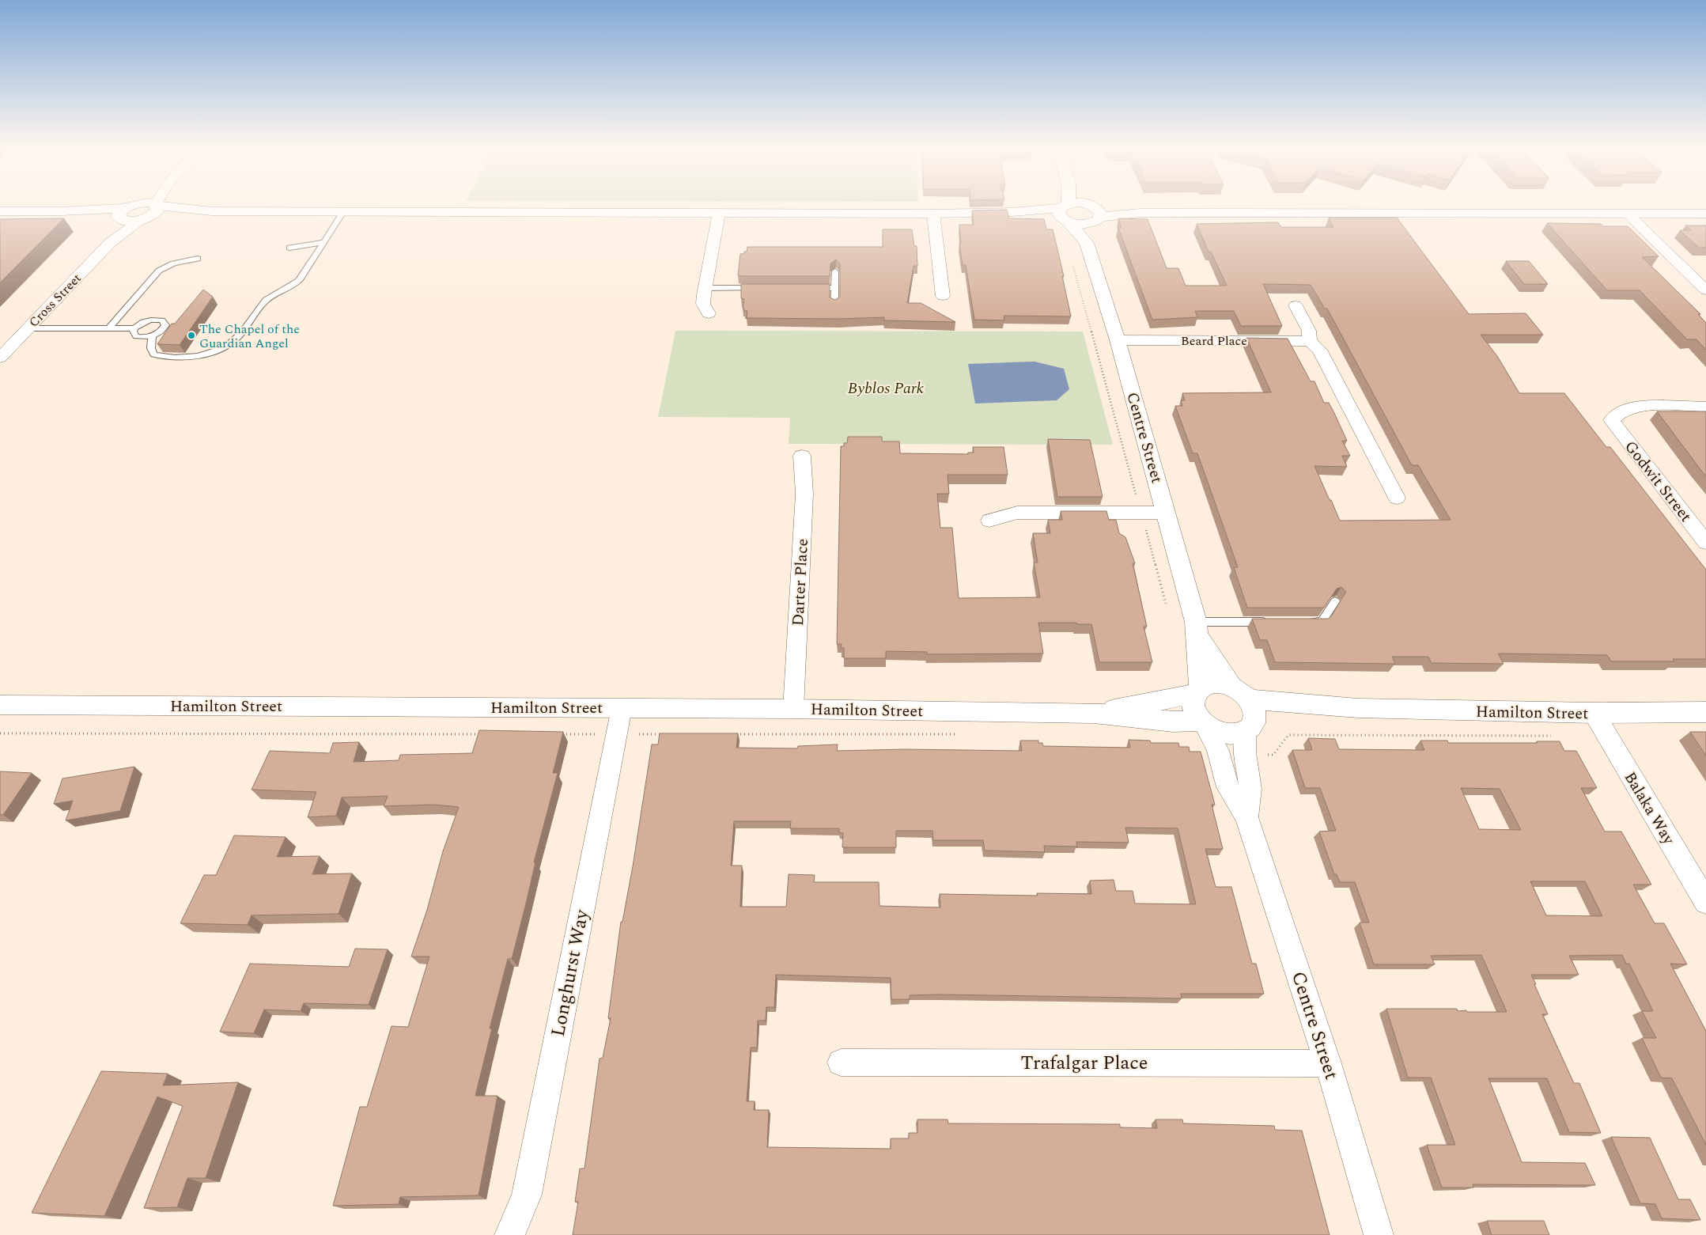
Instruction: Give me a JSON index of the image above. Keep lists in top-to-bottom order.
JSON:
{
  "streets": {
    "street": [
      "Cross Street",
      "Beard Place",
      "Centre Street",
      "Godwit Street",
      "Darter Place",
      "Hamilton Street",
      "Balaka Way",
      "Longhurst Way",
      "Trafalgar Place"
    ]
  },
  "crossings": [
    ["Beard Place", "Centre Street"],
    ["Centre Street", "Hamilton Street"],
    ["Centre Street", "Trafalgar Place"],
    ["Darter Place", "Hamilton Street"],
    ["Hamilton Street", "Balaka Way"],
    ["Hamilton Street", "Longhurst Way"]
  ],
  "parks": ["Byblos Park"],
  "places": ["The Chapel of the Guardian Angel"]
}
